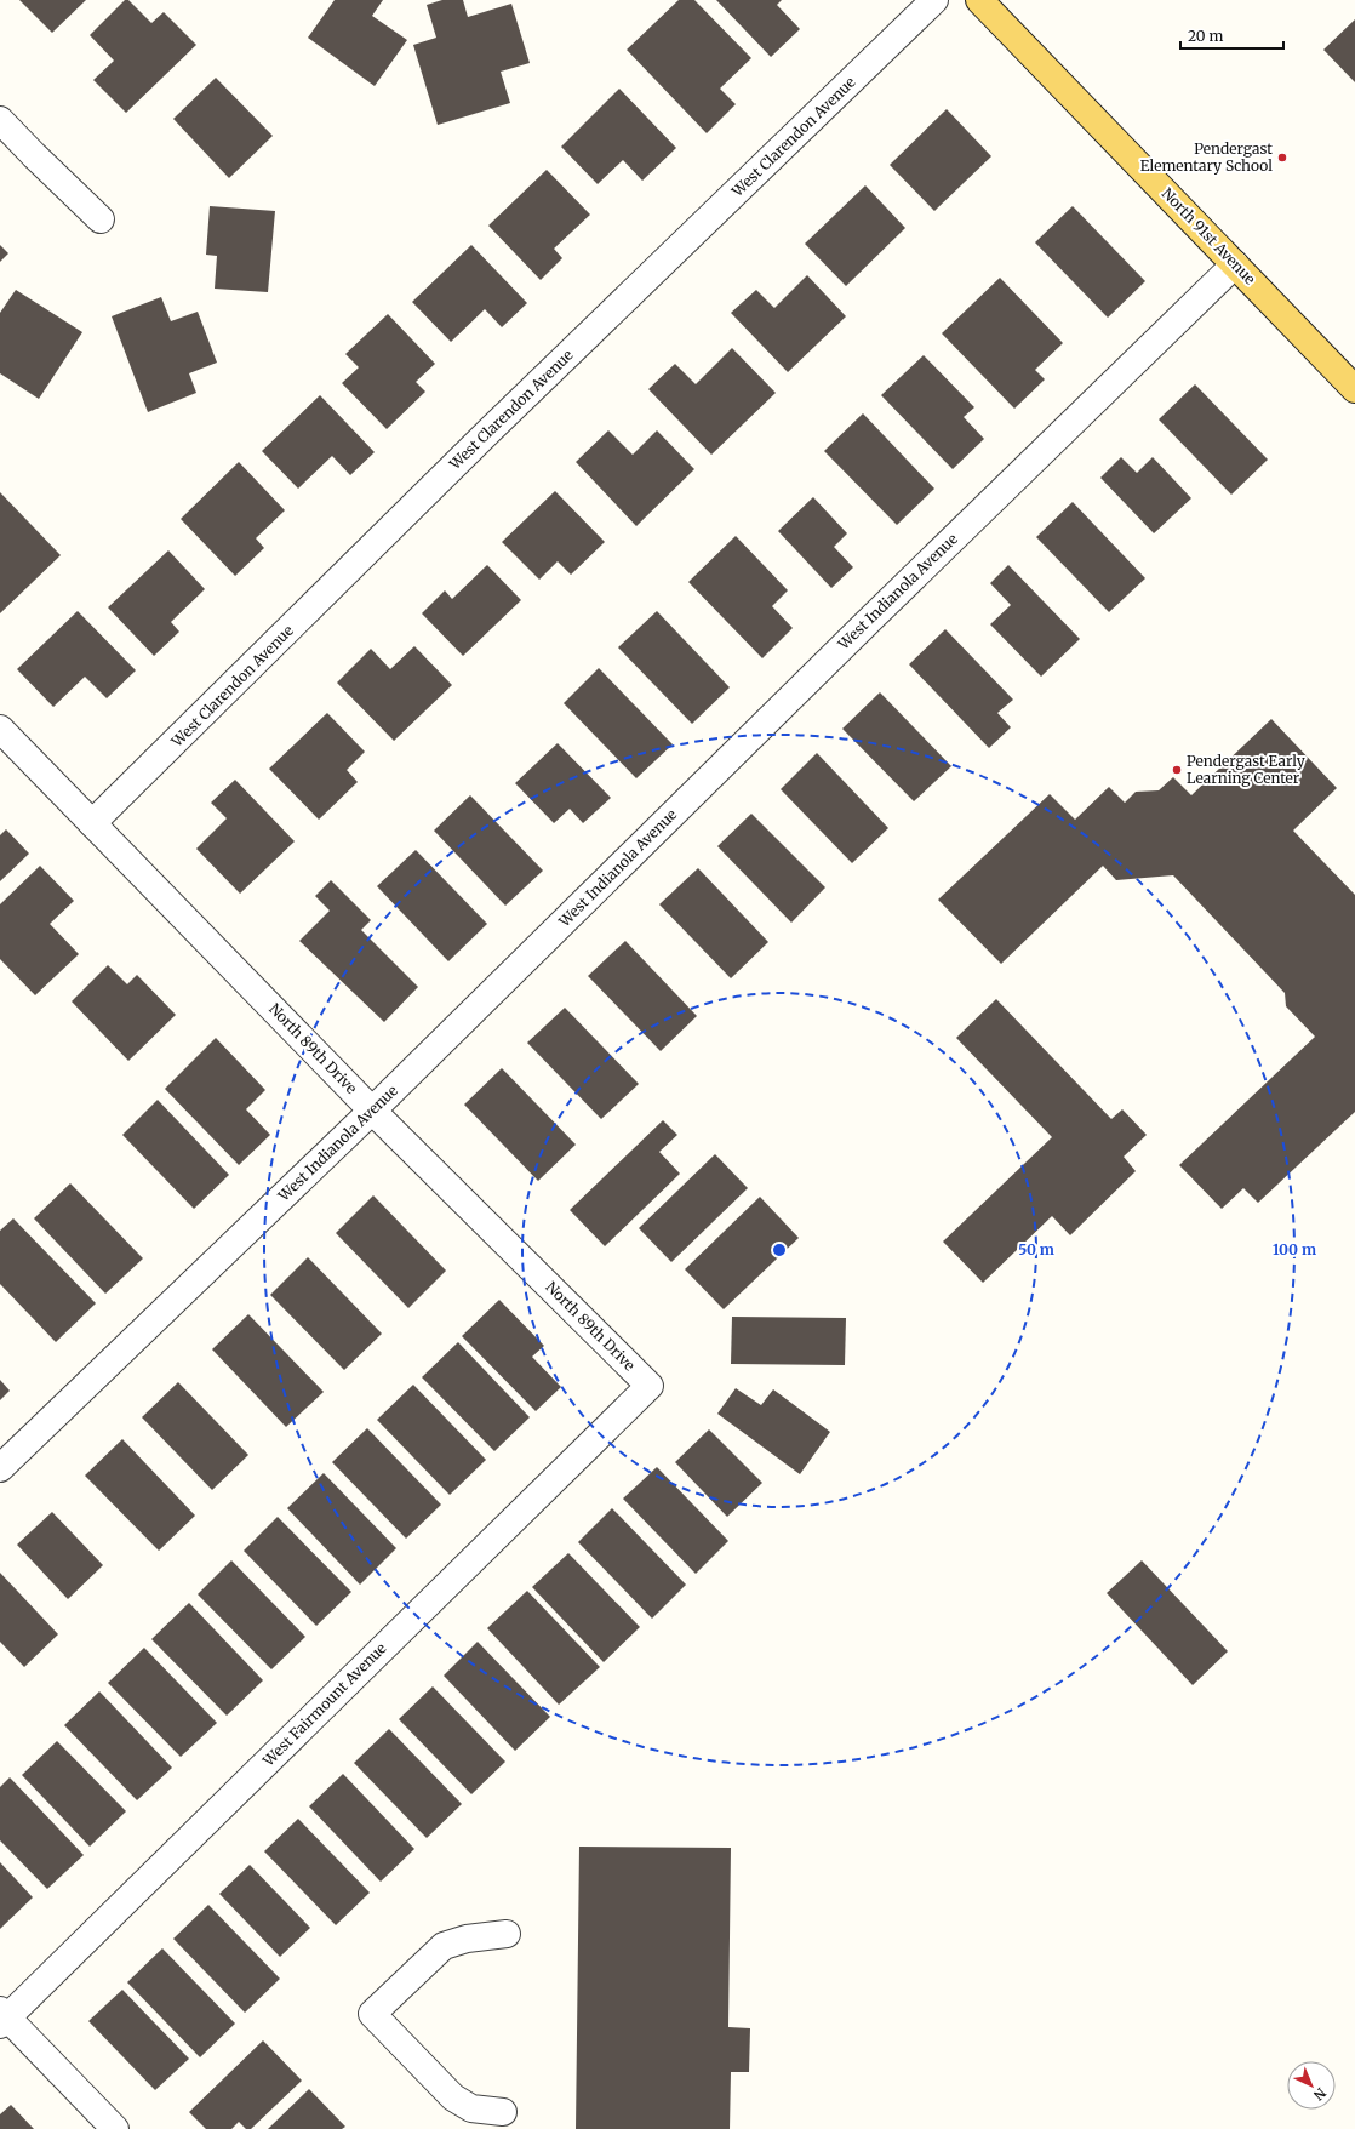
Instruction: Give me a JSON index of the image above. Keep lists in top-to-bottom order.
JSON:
{
  "streets": {
    "main road": ["North 91st Avenue"],
    "street": [
      "West Clarendon Avenue",
      "West Indianola Avenue",
      "North 89th Drive",
      "West Fairmount Avenue"
    ]
  },
  "crossings": [
    ["West Clarendon Avenue", "North 89th Drive"],
    ["North 91st Avenue", "West Indianola Avenue"],
    ["West Indianola Avenue", "North 89th Drive"],
    ["North 89th Drive", "West Fairmount Avenue"]
  ],
  "places": ["Pendergast Elementary School", "Pendergast Early Learning Center"],
  "scale_bar": "20 m",
  "north": "bottom right",
  "rings": ["50 m", "100 m"]
}
